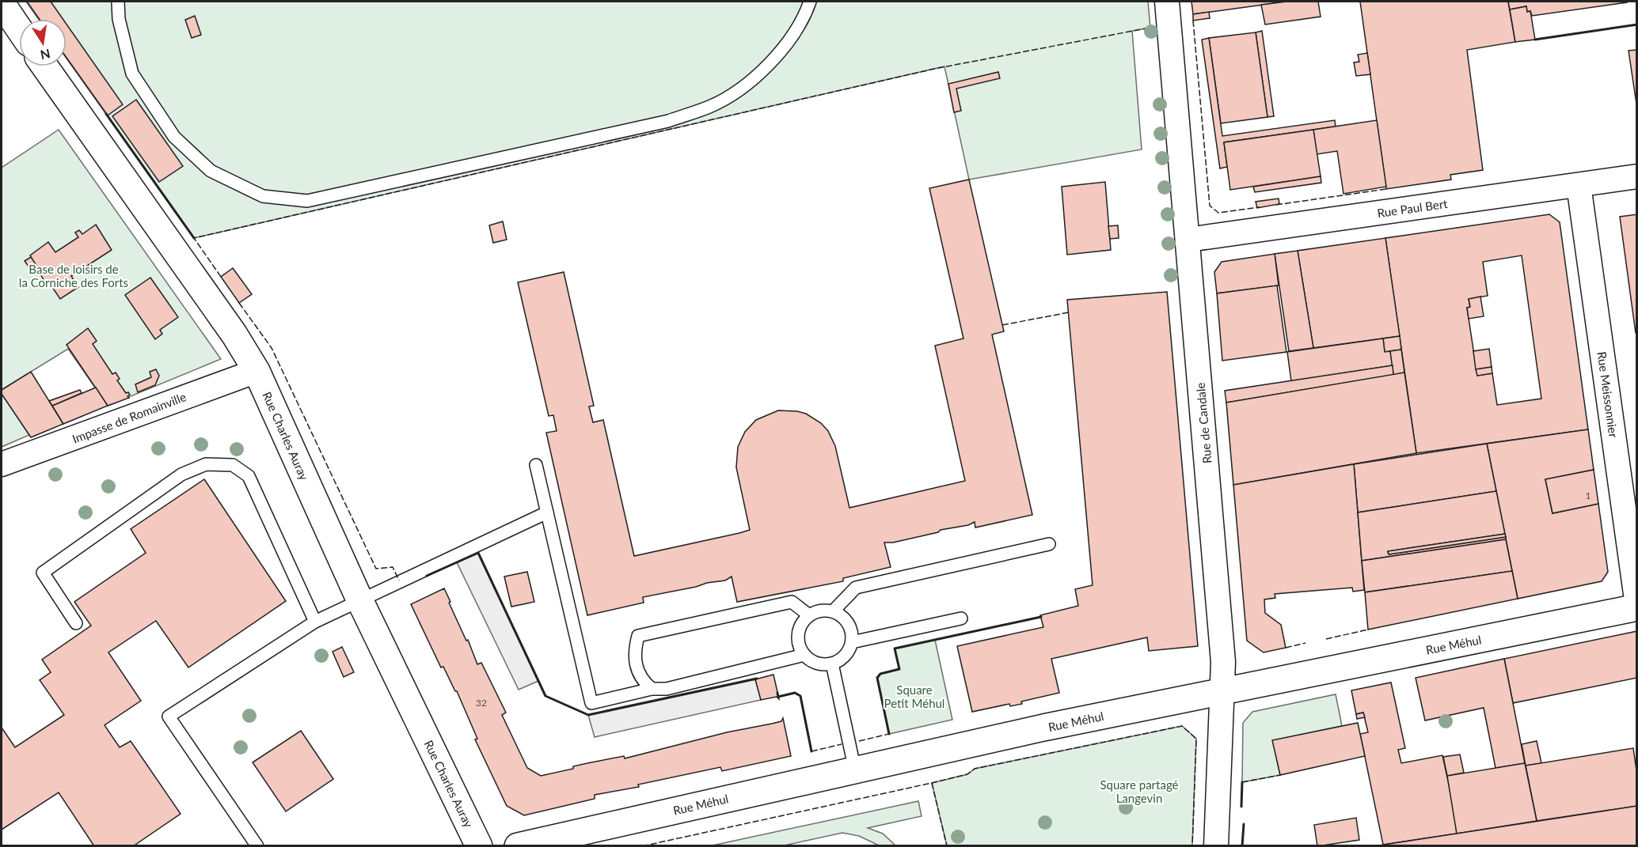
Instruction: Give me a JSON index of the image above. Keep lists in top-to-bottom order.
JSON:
{
  "streets": {
    "street": [
      "Rue Paul Bert",
      "Rue Meissonnier",
      "Impasse de Romainville",
      "Rue de Candale",
      "Rue Charles Auray",
      "Rue Méhul"
    ]
  },
  "crossings": [
    ["Rue Paul Bert", "Rue Meissonnier"],
    ["Rue Paul Bert", "Rue de Candale"],
    ["Rue Meissonnier", "Rue Méhul"],
    ["Impasse de Romainville", "Rue Charles Auray"],
    ["Rue de Candale", "Rue Méhul"]
  ],
  "parks": ["Base de loisirs de la Corniche des Forts", "Square Petit Méhul", "Square partagé Langevin"],
  "house_numbers": ["1", "32"],
  "north": "bottom"
}
